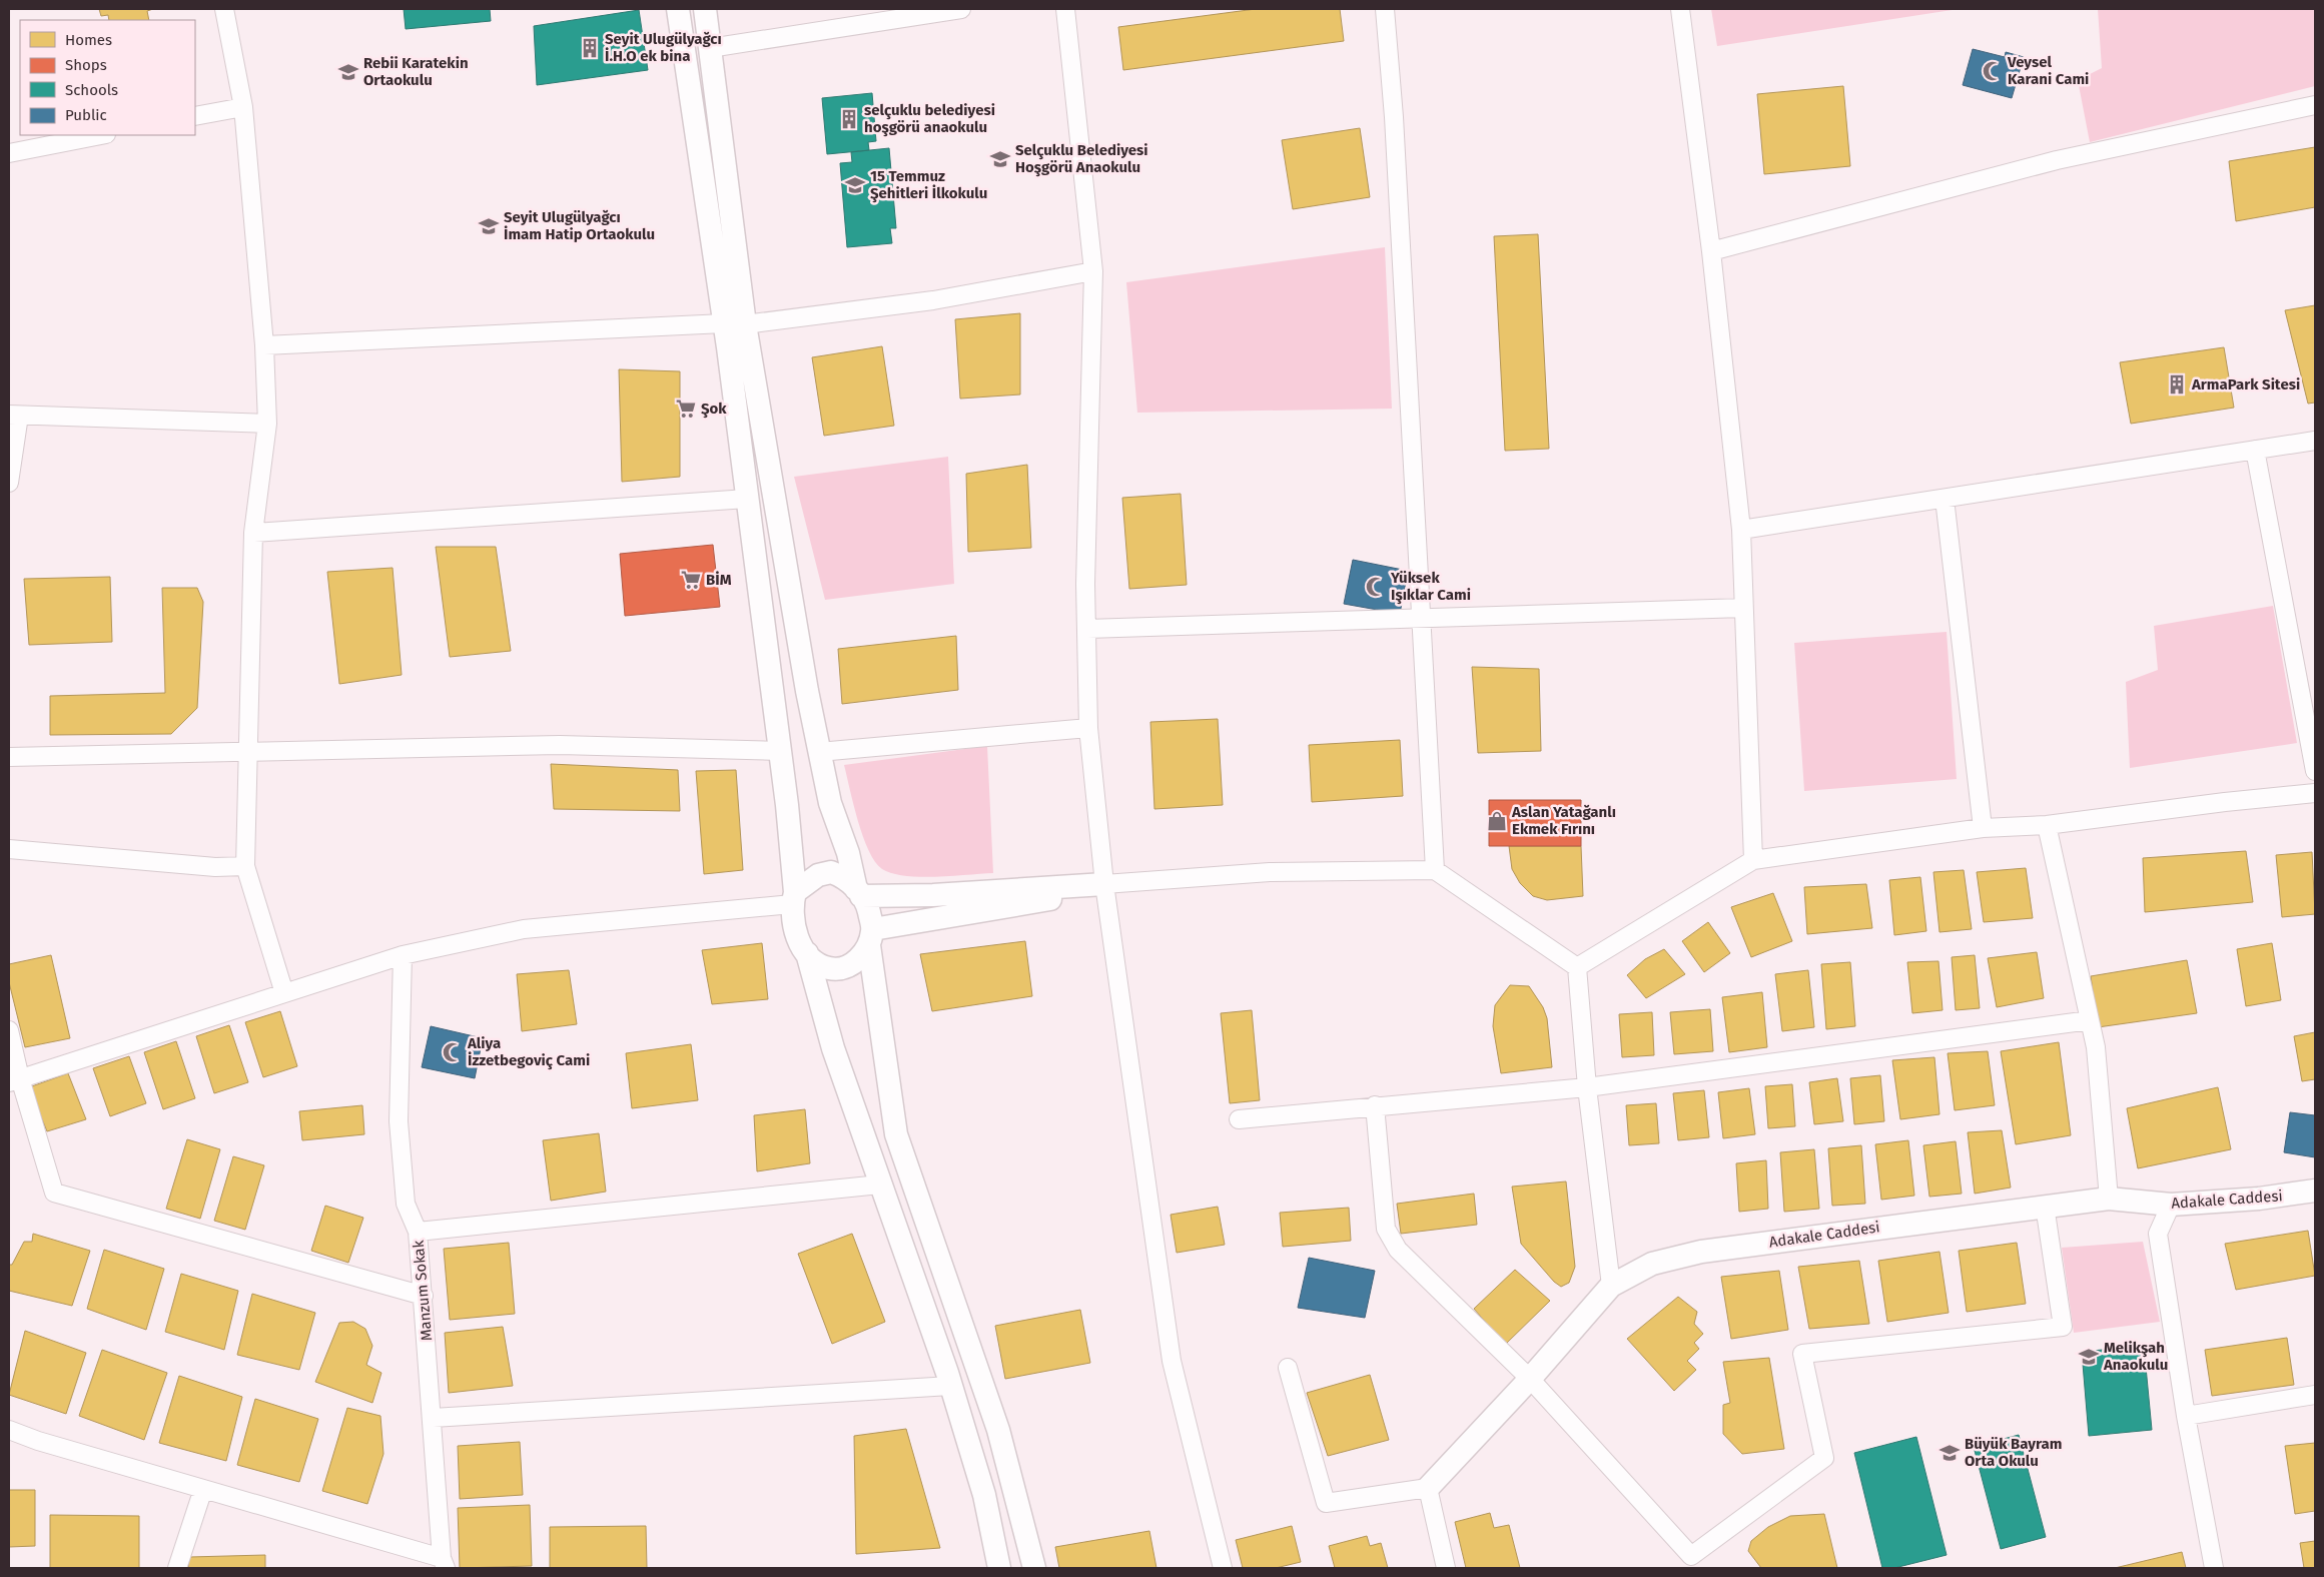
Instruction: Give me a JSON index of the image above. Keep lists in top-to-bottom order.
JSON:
{
  "streets": {
    "street": ["Adakale Caddesi", "Manzum Sokak"]
  },
  "places": {
    "building": ["Seyit Ulugülyağcı İ.H.O ek bina", "selçuklu belediyesi hoşgörü anaokulu", "ArmaPark Sitesi"],
    "mosque": ["Veysel Karani Cami", "Yüksek Işıklar Cami", "Aliya İzzetbegoviç Cami"],
    "school or university": [
      "Rebii Karatekin Ortaokulu",
      "Selçuklu Belediyesi Hoşgörü Anaokulu",
      "15 Temmuz Şehitleri İlkokulu",
      "Seyit Ulugülyağcı İmam Hatip Ortaokulu",
      "Melikşah Anaokulu",
      "Büyük Bayram Orta Okulu"
    ],
    "supermarket": ["Şok", "BİM"],
    "shop": ["Aslan Yatağanlı Ekmek Fırını"]
  },
  "legend": [
    "Homes",
    "Shops",
    "Schools",
    "Public"
  ]
}
